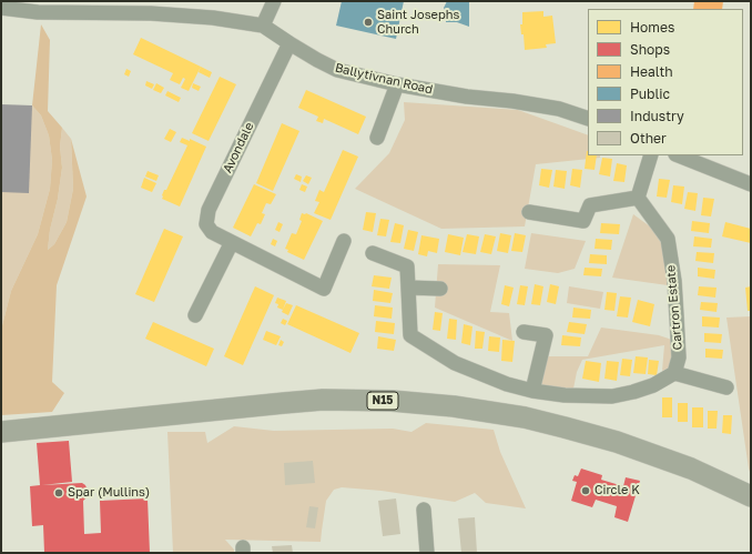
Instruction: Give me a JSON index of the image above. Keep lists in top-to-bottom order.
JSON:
{
  "streets": {
    "highway": ["N15"],
    "street": ["Ballytivnan Road", "Avondale", "Cartron Estate"]
  },
  "crossings": [
    ["Ballytivnan Road", "Avondale"]
  ],
  "places": ["Saint Josephs Church", "Circle K", "Spar (Mullins)"],
  "legend": [
    "Homes",
    "Shops",
    "Health",
    "Public",
    "Industry",
    "Other"
  ]
}
